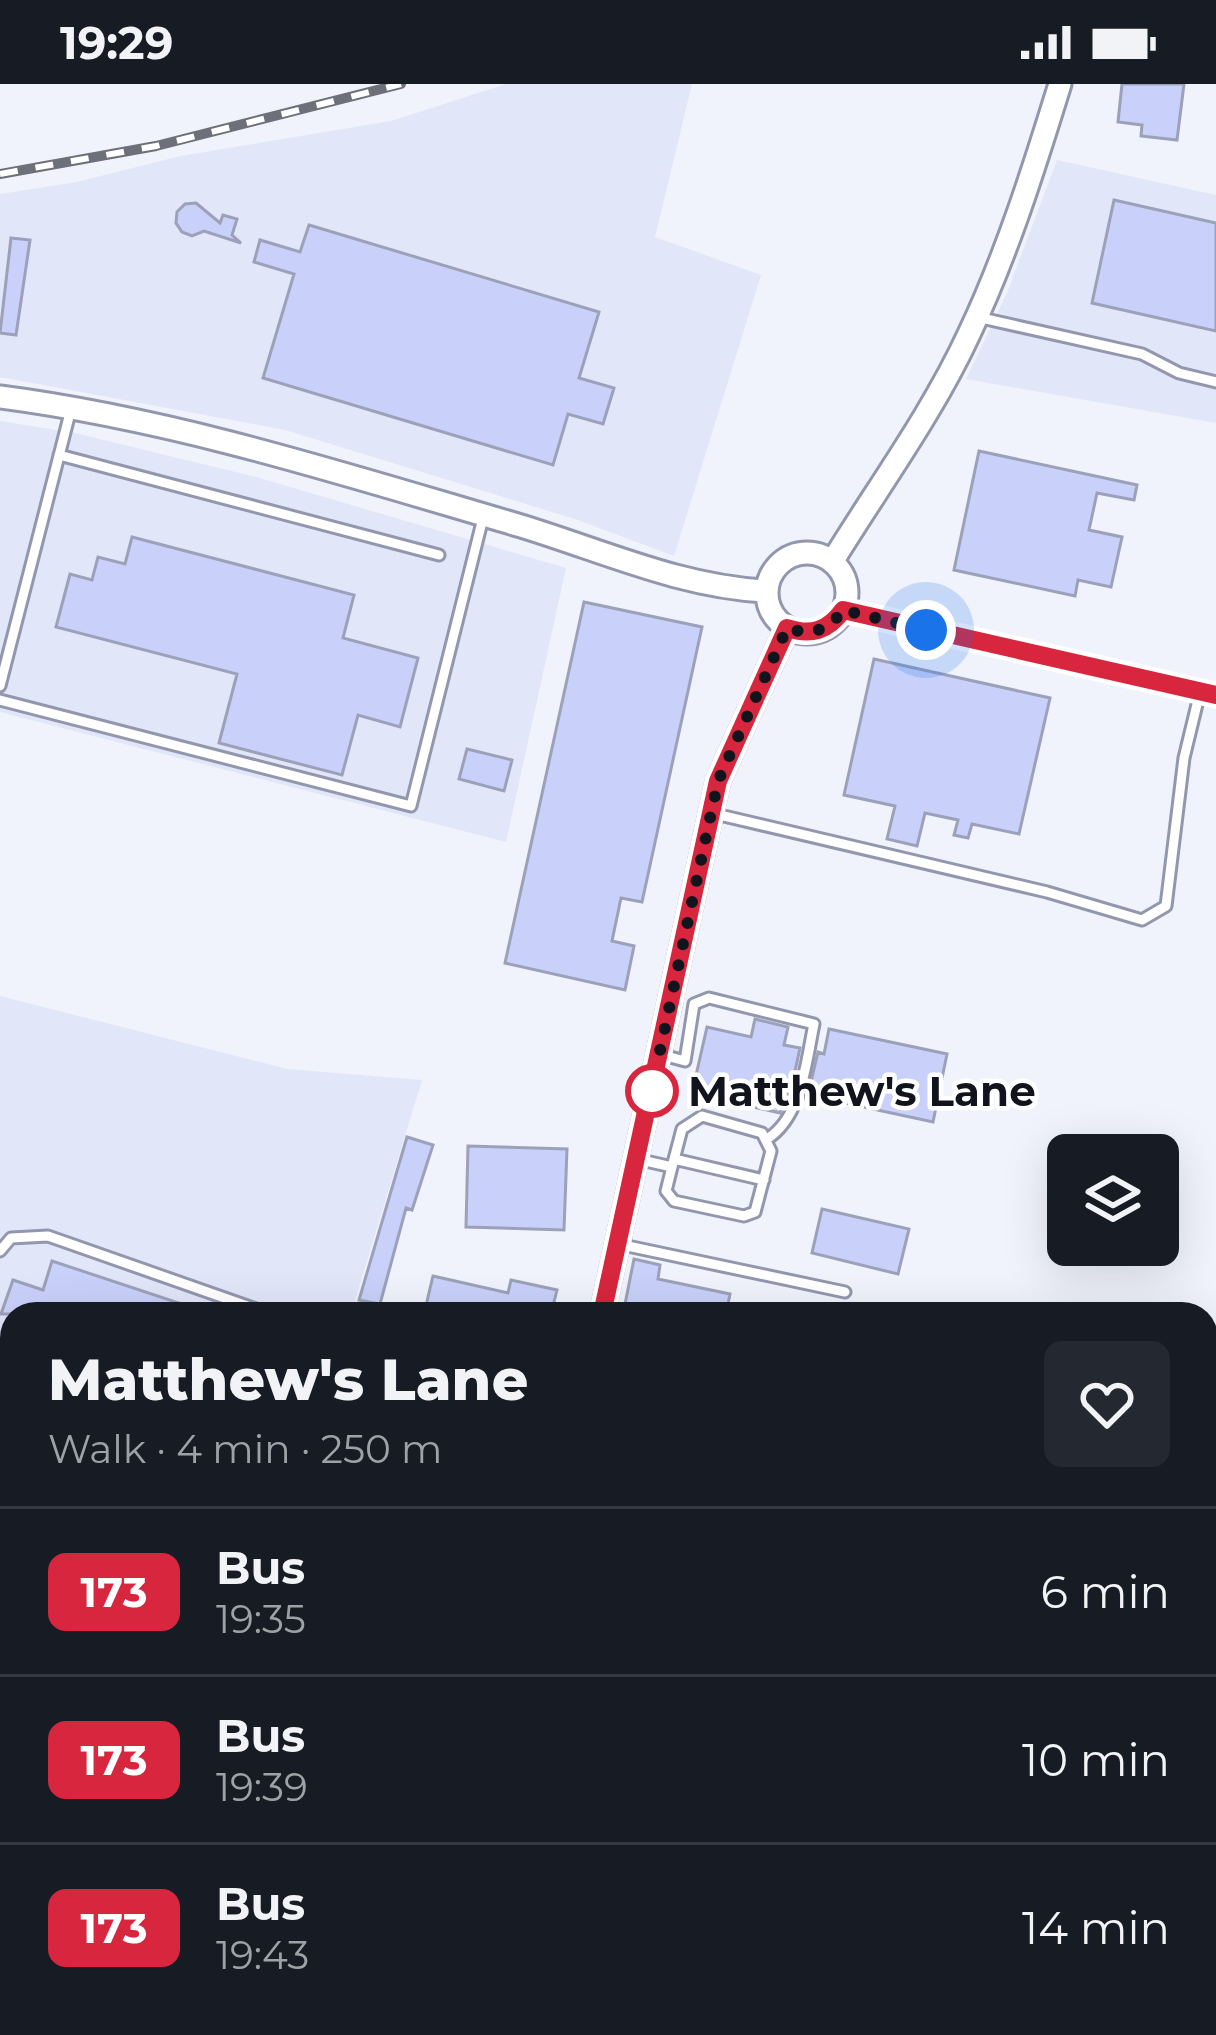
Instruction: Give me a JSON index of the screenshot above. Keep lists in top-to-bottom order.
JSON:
{
  "places": ["Matthew's Lane"],
  "lines": ["bus line 173"],
  "page": {
    "status": "19:29",
    "heading": ["Matthew's Lane", "Walk · 4 min · 250 m"],
    "list": [
      {
        "mark": "173",
        "name": "Bus",
        "note": "19:35",
        "value": "6 min"
      },
      {
        "mark": "173",
        "name": "Bus",
        "note": "19:39",
        "value": "10 min"
      },
      {
        "mark": "173",
        "name": "Bus",
        "note": "19:43",
        "value": "14 min"
      }
    ]
  }
}
